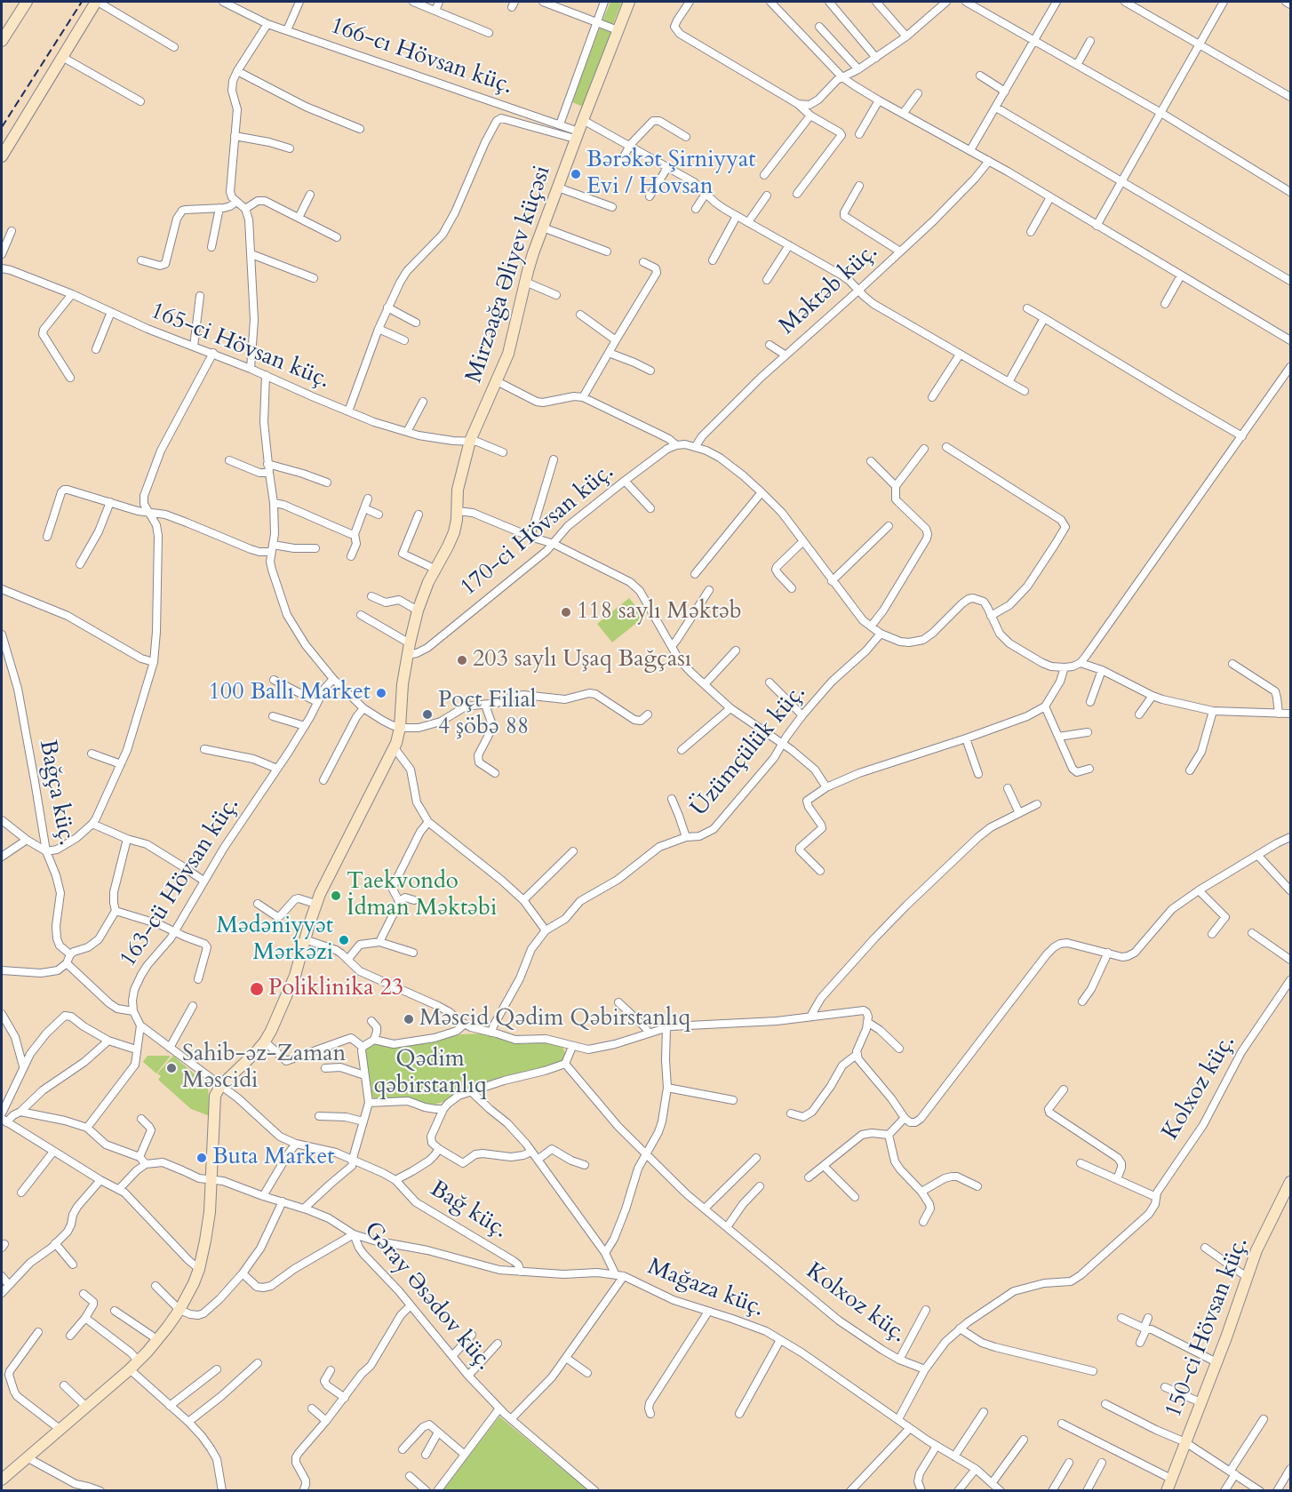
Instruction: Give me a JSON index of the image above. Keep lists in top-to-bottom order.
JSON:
{
  "streets": {
    "street": [
      "166-cı Hövsan küç.",
      "Mirzəağa Əliyev küçəsi",
      "Məktəb küç.",
      "165-ci Hövsan küç.",
      "170-ci Hövsan küç.",
      "Üzümçülük küç.",
      "Bağça küç.",
      "163-cü Hövsan küç.",
      "Kolxoz küç.",
      "Bağ küç.",
      "Mağaza küç.",
      "Gəray Əsədov küç.",
      "150-ci Hövsan küç."
    ]
  },
  "crossings": [
    ["166-cı Hövsan küç.", "Mirzəağa Əliyev küçəsi"],
    ["Mirzəağa Əliyev küçəsi", "165-ci Hövsan küç."],
    ["Mirzəağa Əliyev küçəsi", "170-ci Hövsan küç."],
    ["Bağ küç.", "Mağaza küç."],
    ["Mağaza küç.", "Gəray Əsədov küç."]
  ],
  "parks": ["Qədim qəbirstanlıq"],
  "places": [
    "Bərəkət Şirniyyat Evi / Hovsan",
    "118 saylı Məktəb",
    "203 saylı Uşaq Bağçası",
    "100 Ballı Market",
    "Poçt Filial 4 şöbə 88",
    "Taekvondo İdman Məktəbi",
    "Mədəniyyət Mərkəzi",
    "Poliklinika 23",
    "Məscid Qədim Qəbirstanlıq",
    "Sahib-əz-Zaman Məscidi",
    "Buta Market"
  ]
}
